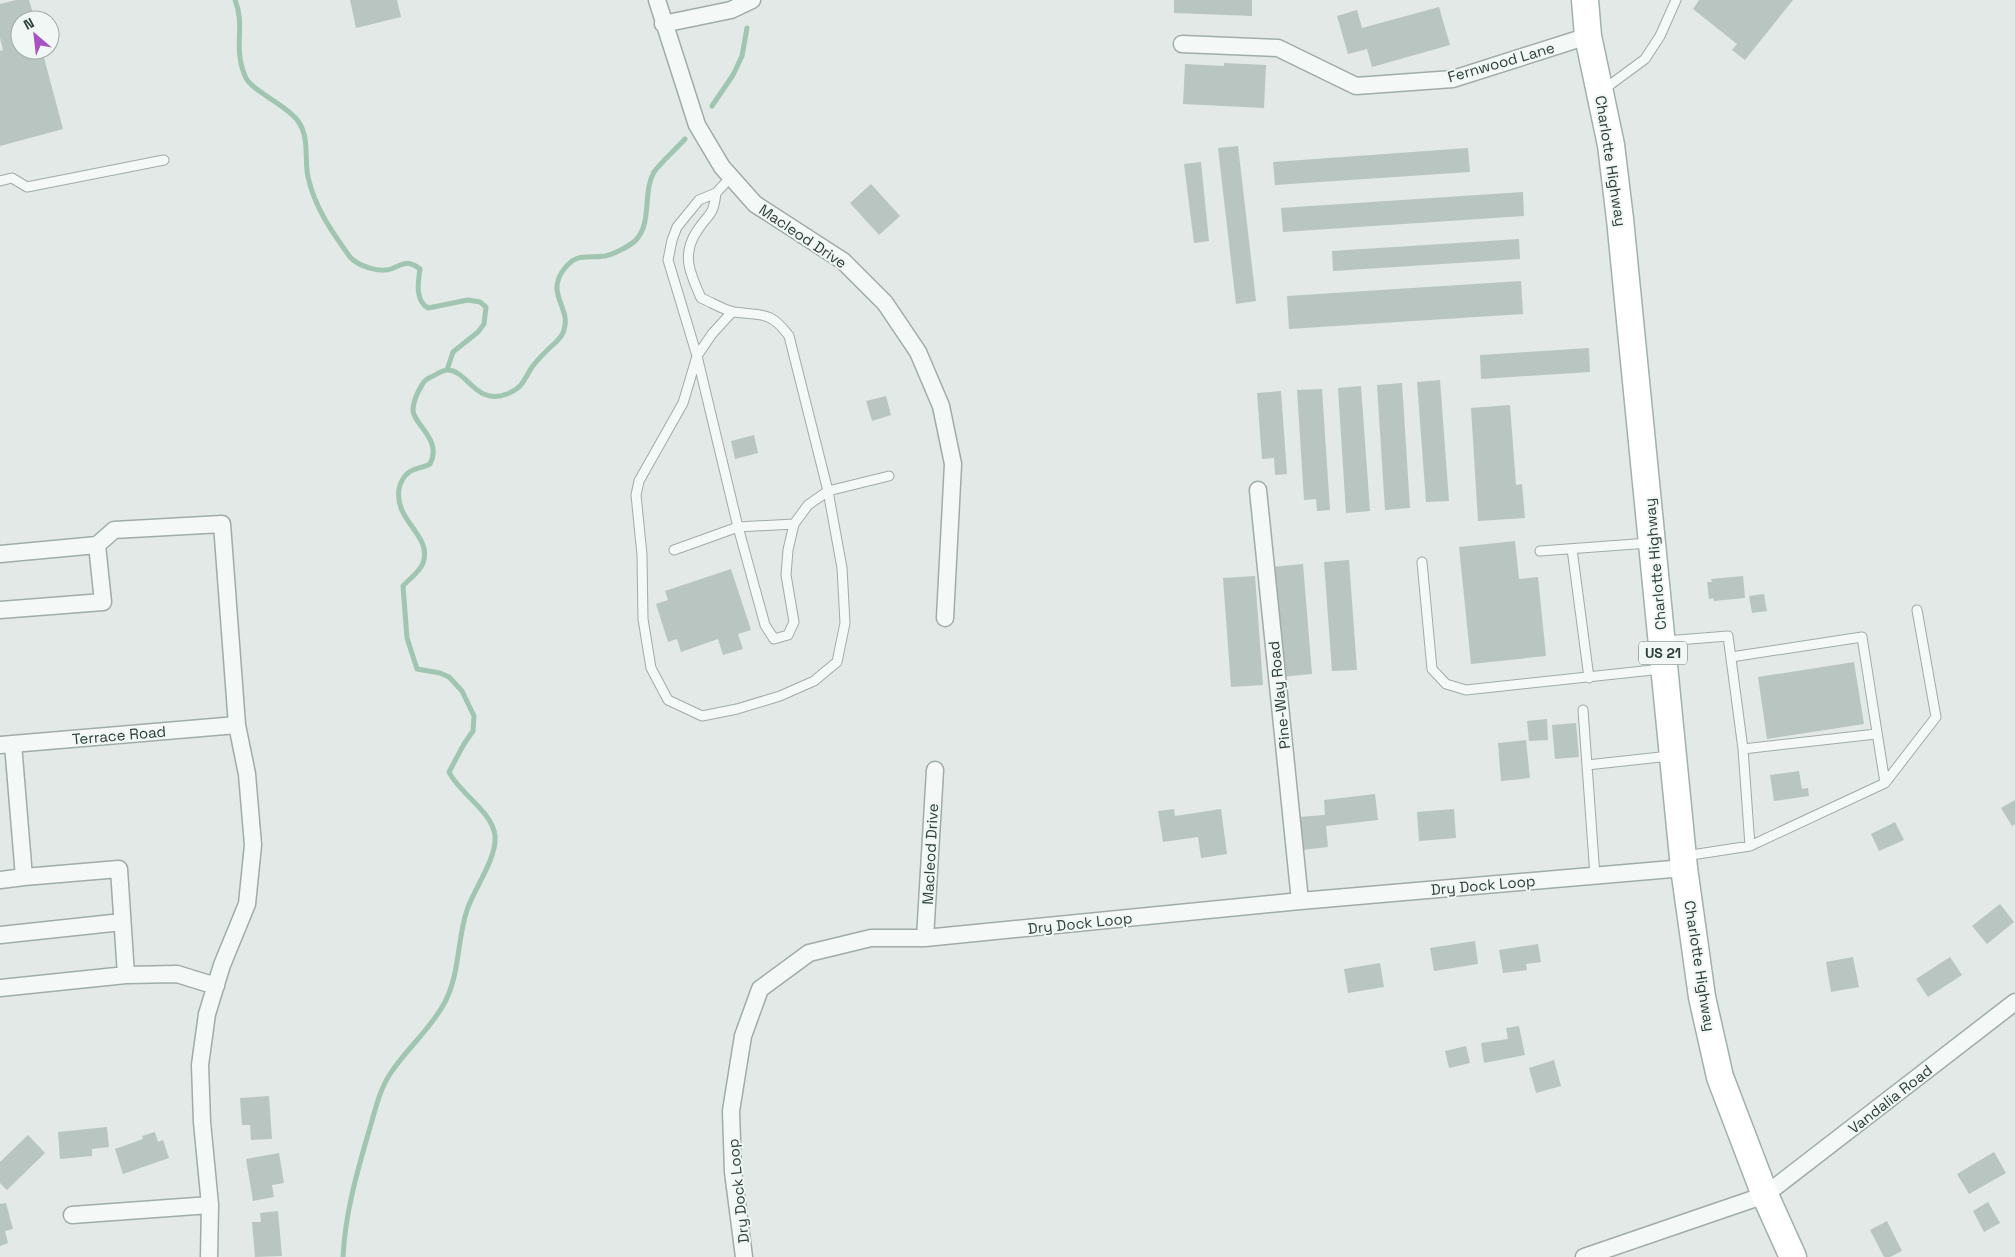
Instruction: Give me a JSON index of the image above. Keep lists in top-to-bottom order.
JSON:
{
  "streets": {
    "main road": ["Charlotte Highway", "US 21"],
    "street": [
      "Fernwood Lane",
      "Macleod Drive",
      "Pine-Way Road",
      "Terrace Road",
      "Dry Dock Loop",
      "Vandalia Road"
    ]
  },
  "crossings": [
    ["Fernwood Lane", "Charlotte Highway"],
    ["Charlotte Highway", "Dry Dock Loop"],
    ["Charlotte Highway", "Vandalia Road"],
    ["Macleod Drive", "Dry Dock Loop"],
    ["Pine-Way Road", "Dry Dock Loop"]
  ],
  "north": "top left"
}
